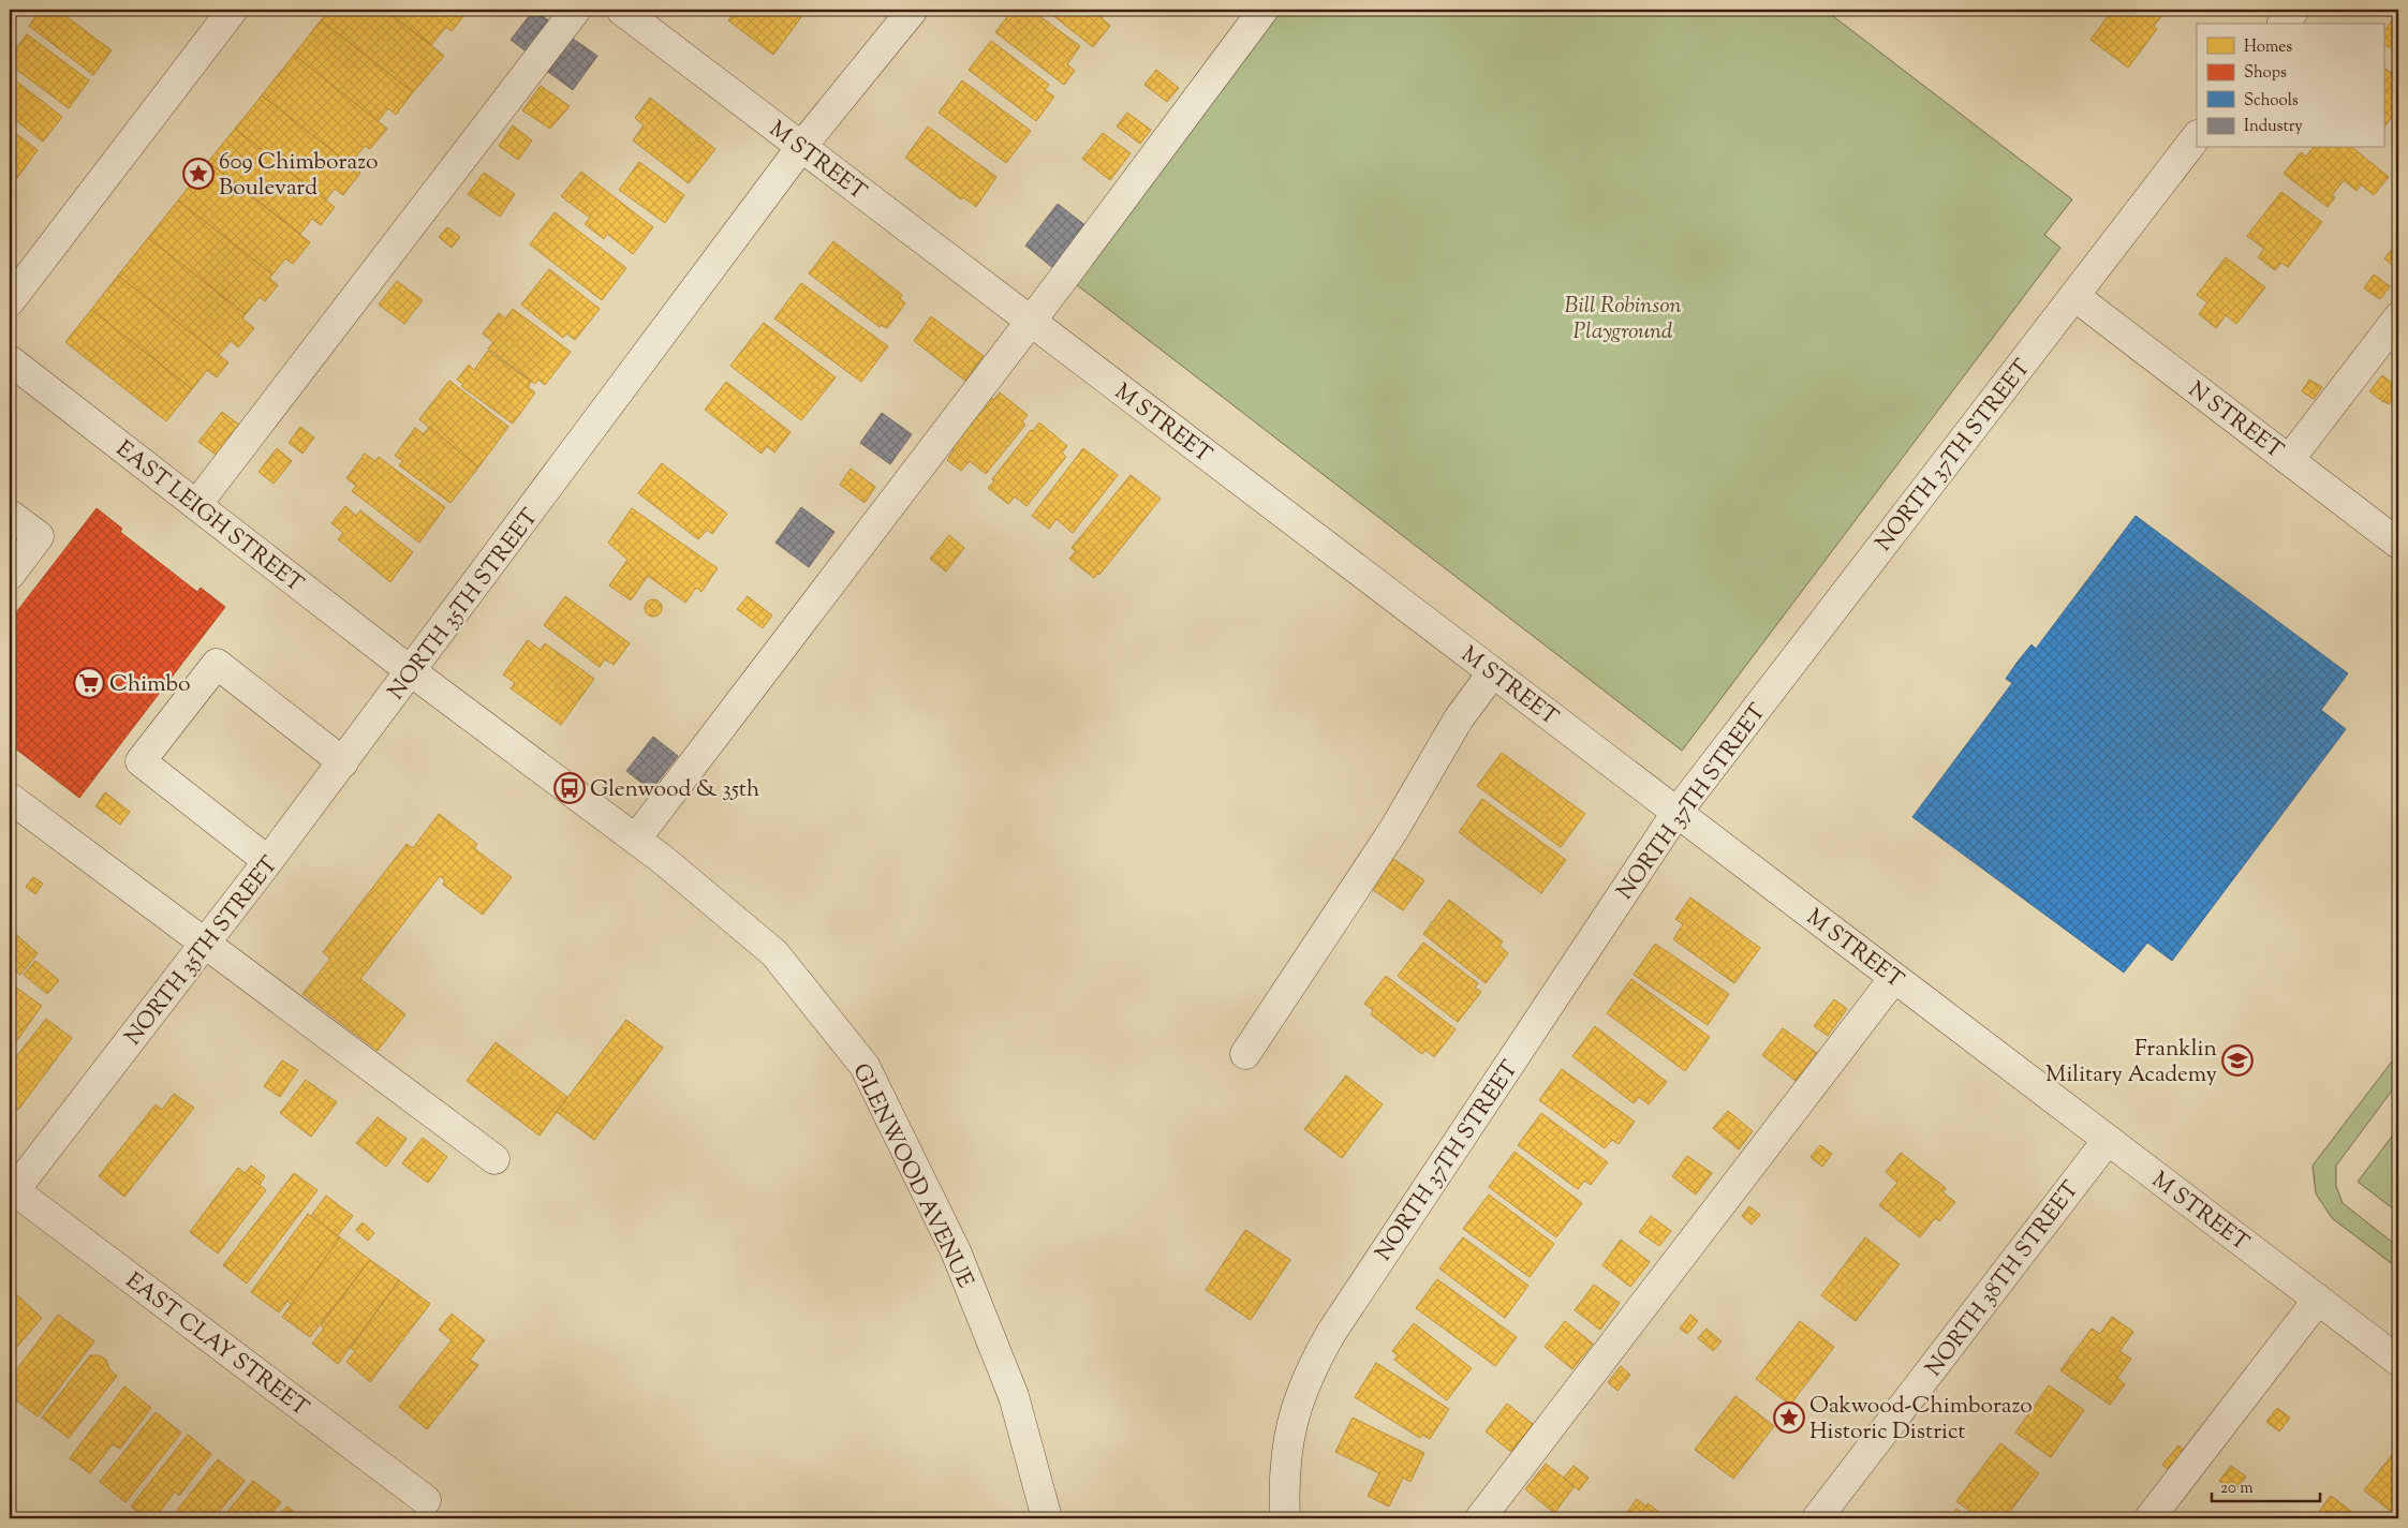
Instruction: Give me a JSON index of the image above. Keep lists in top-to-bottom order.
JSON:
{
  "streets": {
    "street": [
      "M STREET",
      "N STREET",
      "NORTH 37TH STREET",
      "EAST LEIGH STREET",
      "NORTH 35TH STREET",
      "GLENWOOD AVENUE",
      "NORTH 38TH STREET",
      "EAST CLAY STREET"
    ]
  },
  "crossings": [
    ["M STREET", "NORTH 37TH STREET"],
    ["M STREET", "NORTH 35TH STREET"],
    ["M STREET", "NORTH 38TH STREET"],
    ["N STREET", "NORTH 37TH STREET"],
    ["EAST LEIGH STREET", "NORTH 35TH STREET"],
    ["EAST LEIGH STREET", "GLENWOOD AVENUE"],
    ["NORTH 35TH STREET", "GLENWOOD AVENUE"],
    ["NORTH 35TH STREET", "EAST CLAY STREET"]
  ],
  "parks": ["Bill Robinson Playground"],
  "places": {
    "place": ["609 Chimborazo Boulevard", "Oakwood-Chimborazo Historic District"],
    "supermarket": ["Chimbo"],
    "bus stop": ["Glenwood & 35th"],
    "school or university": ["Franklin Military Academy"]
  },
  "legend": [
    "Homes",
    "Shops",
    "Schools",
    "Industry"
  ],
  "scale_bar": "20 m"
}
